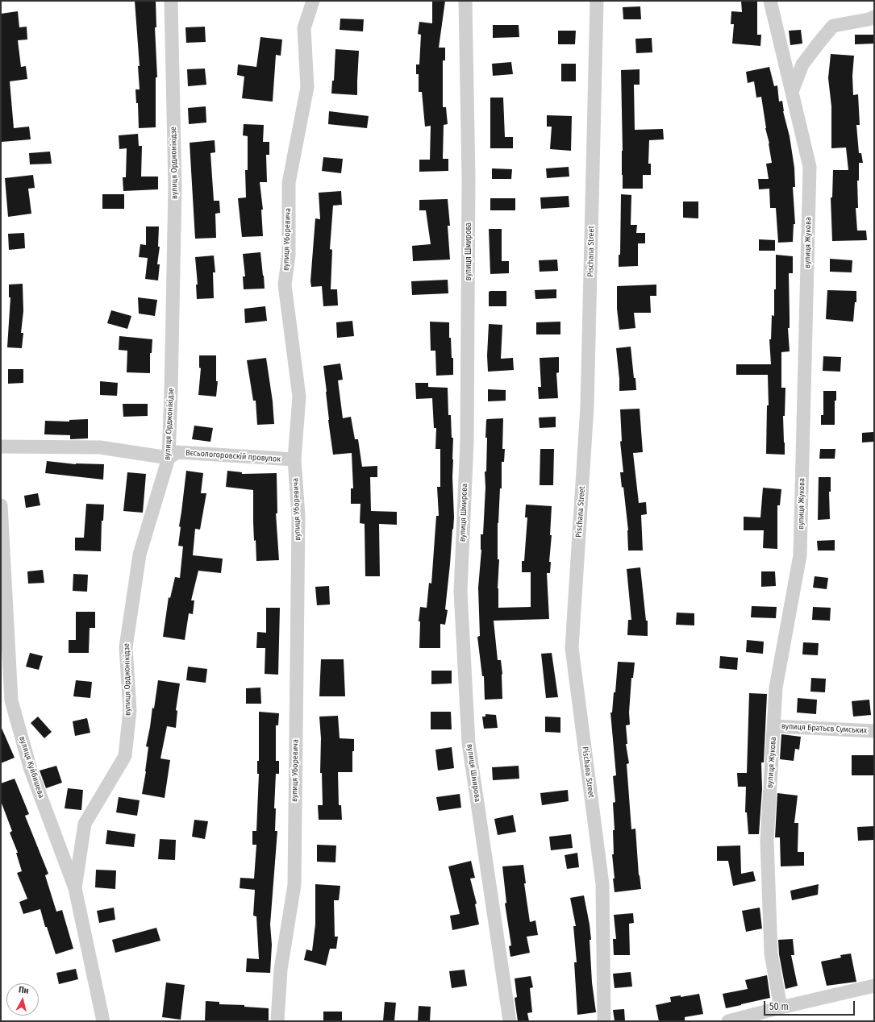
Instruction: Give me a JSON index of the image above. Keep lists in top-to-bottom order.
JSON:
{
  "streets": {
    "street": [
      "вулиця Орджонікідзе",
      "вулиця Уборевича",
      "вулиця Жукова",
      "вулиця Шмирова",
      "Pischana Street",
      "Вєсьологоровскій провулок",
      "вулиця Братьєв Сумських",
      "вулиця Куйбишева"
    ]
  },
  "crossings": [
    ["вулиця Орджонікідзе", "Вєсьологоровскій провулок"],
    ["вулиця Орджонікідзе", "вулиця Куйбишева"],
    ["вулиця Уборевича", "Вєсьологоровскій провулок"],
    ["вулиця Жукова", "вулиця Братьєв Сумських"]
  ],
  "scale_bar": "50 m",
  "north": "top"
}
